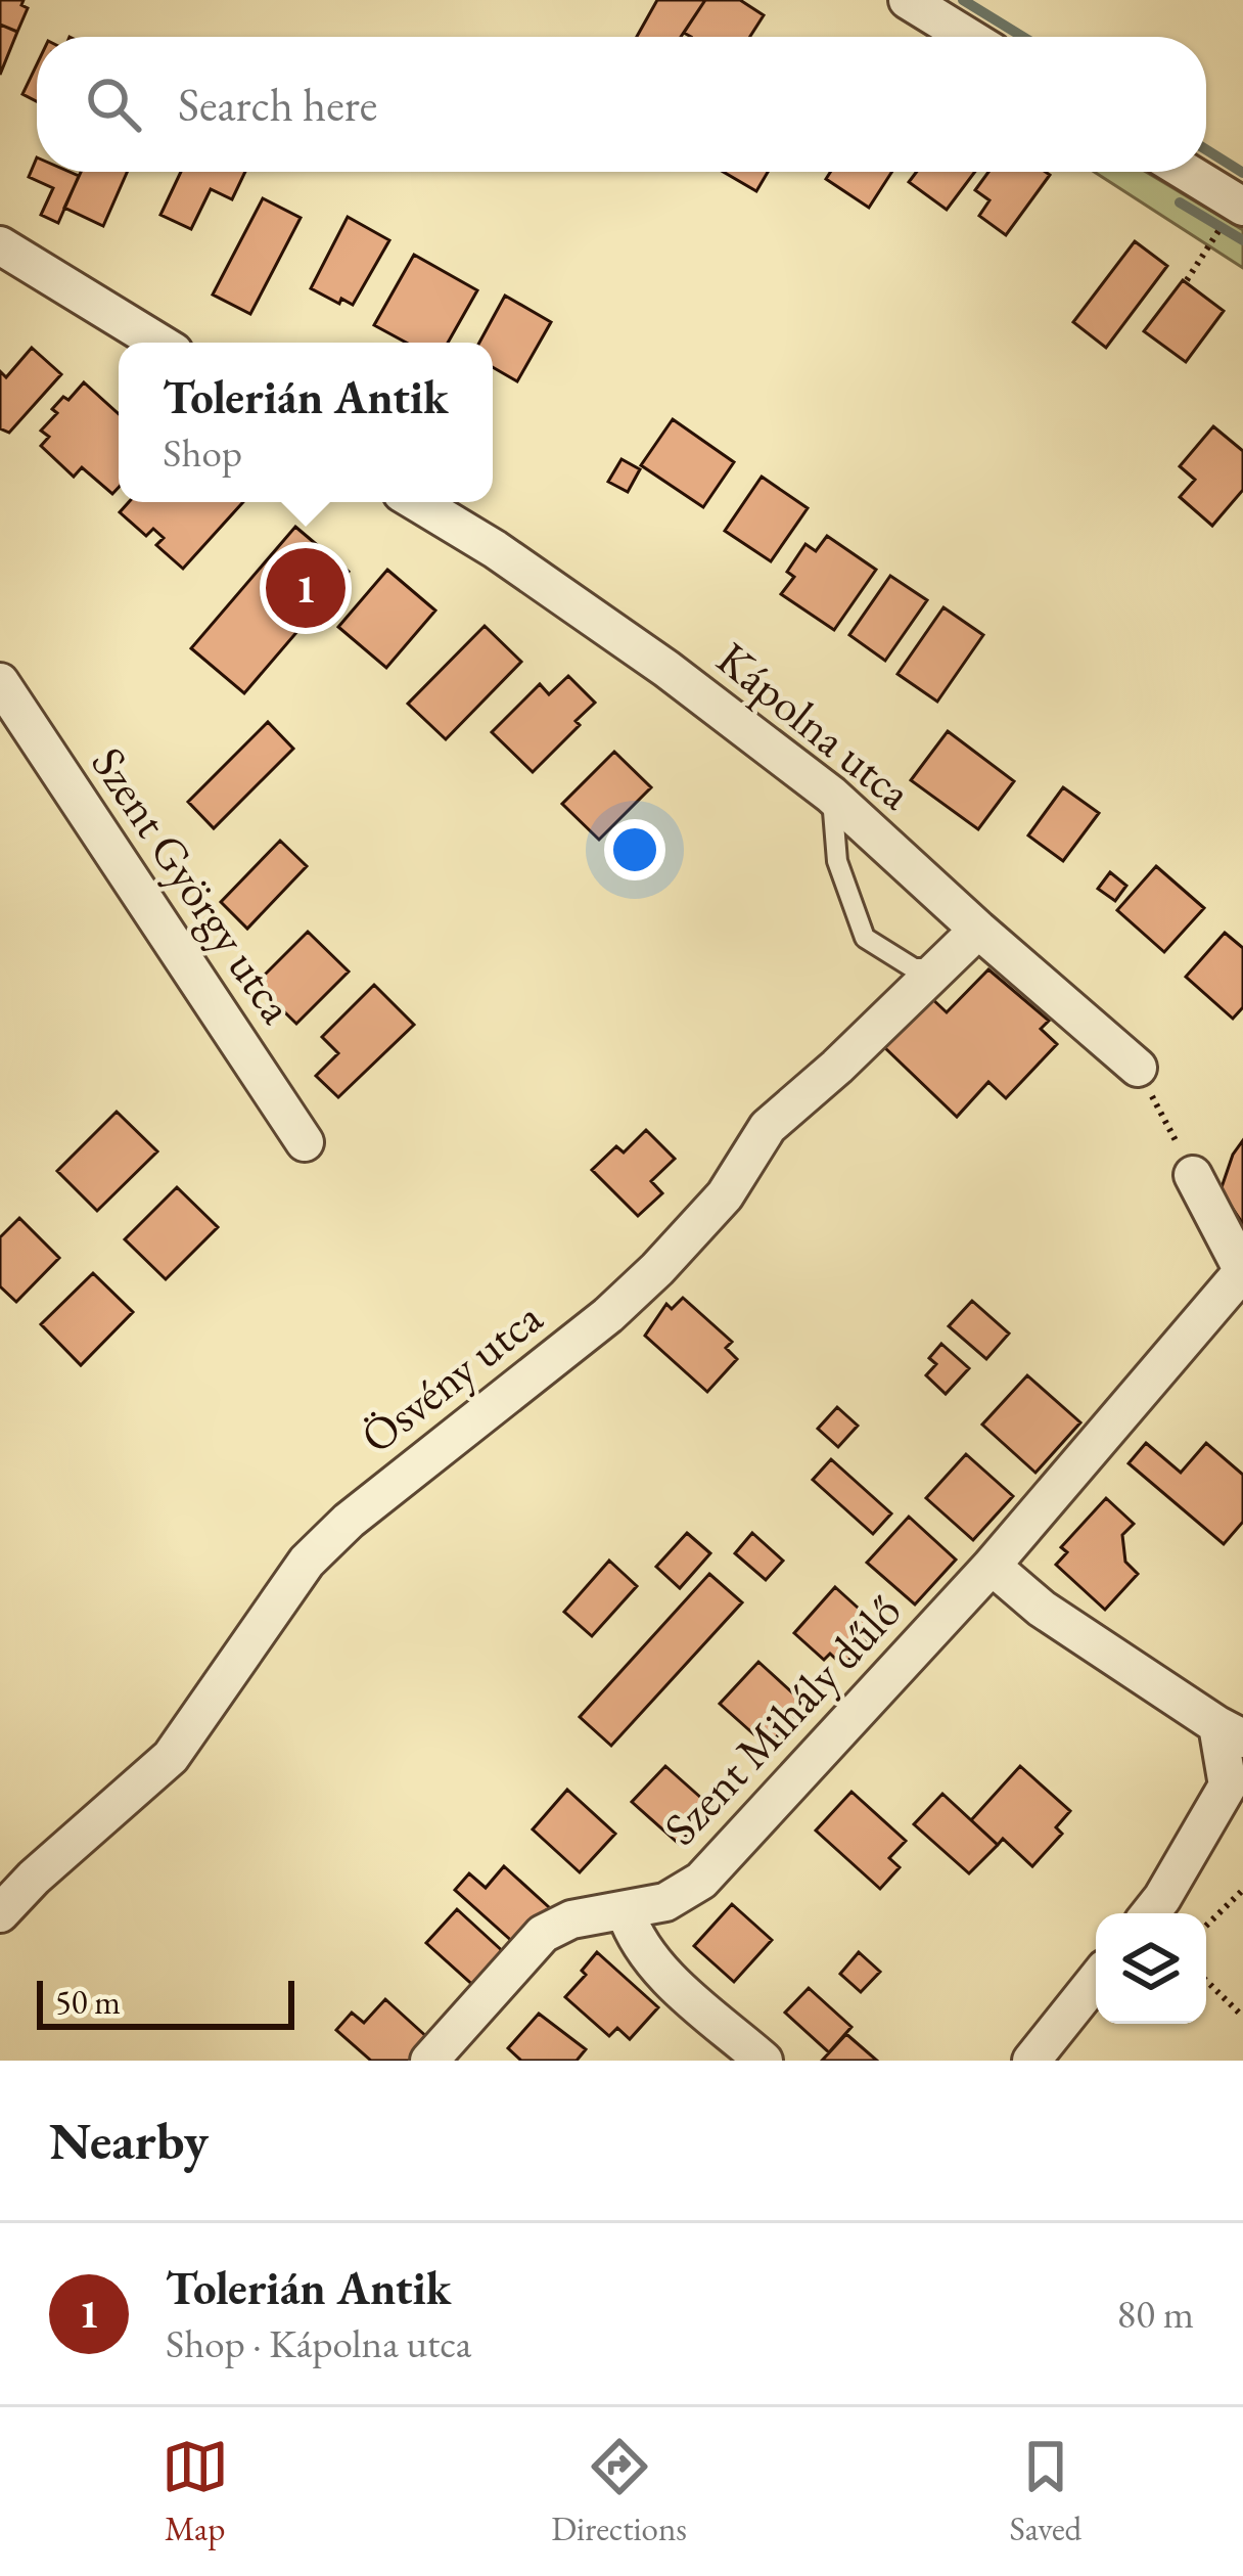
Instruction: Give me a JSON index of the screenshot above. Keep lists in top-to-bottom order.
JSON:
{
  "streets": {
    "street": [
      "Kápolna utca",
      "Szent György utca",
      "Ösvény utca",
      "Szent Mihály dűlő"
    ]
  },
  "crossings": [
    ["Kápolna utca", "Ösvény utca"]
  ],
  "scale_bar": "50 m",
  "page": {
    "search": "Search here",
    "popup": ["Tolerián Antik", "Shop"],
    "pins": "1",
    "scale": "50 m",
    "heading": "Nearby",
    "list": [
      {
        "mark": "1",
        "name": "Tolerián Antik",
        "note": "Shop · Kápolna utca",
        "value": "80 m"
      }
    ],
    "nav": ["Map", "Directions", "Saved"]
  }
}
